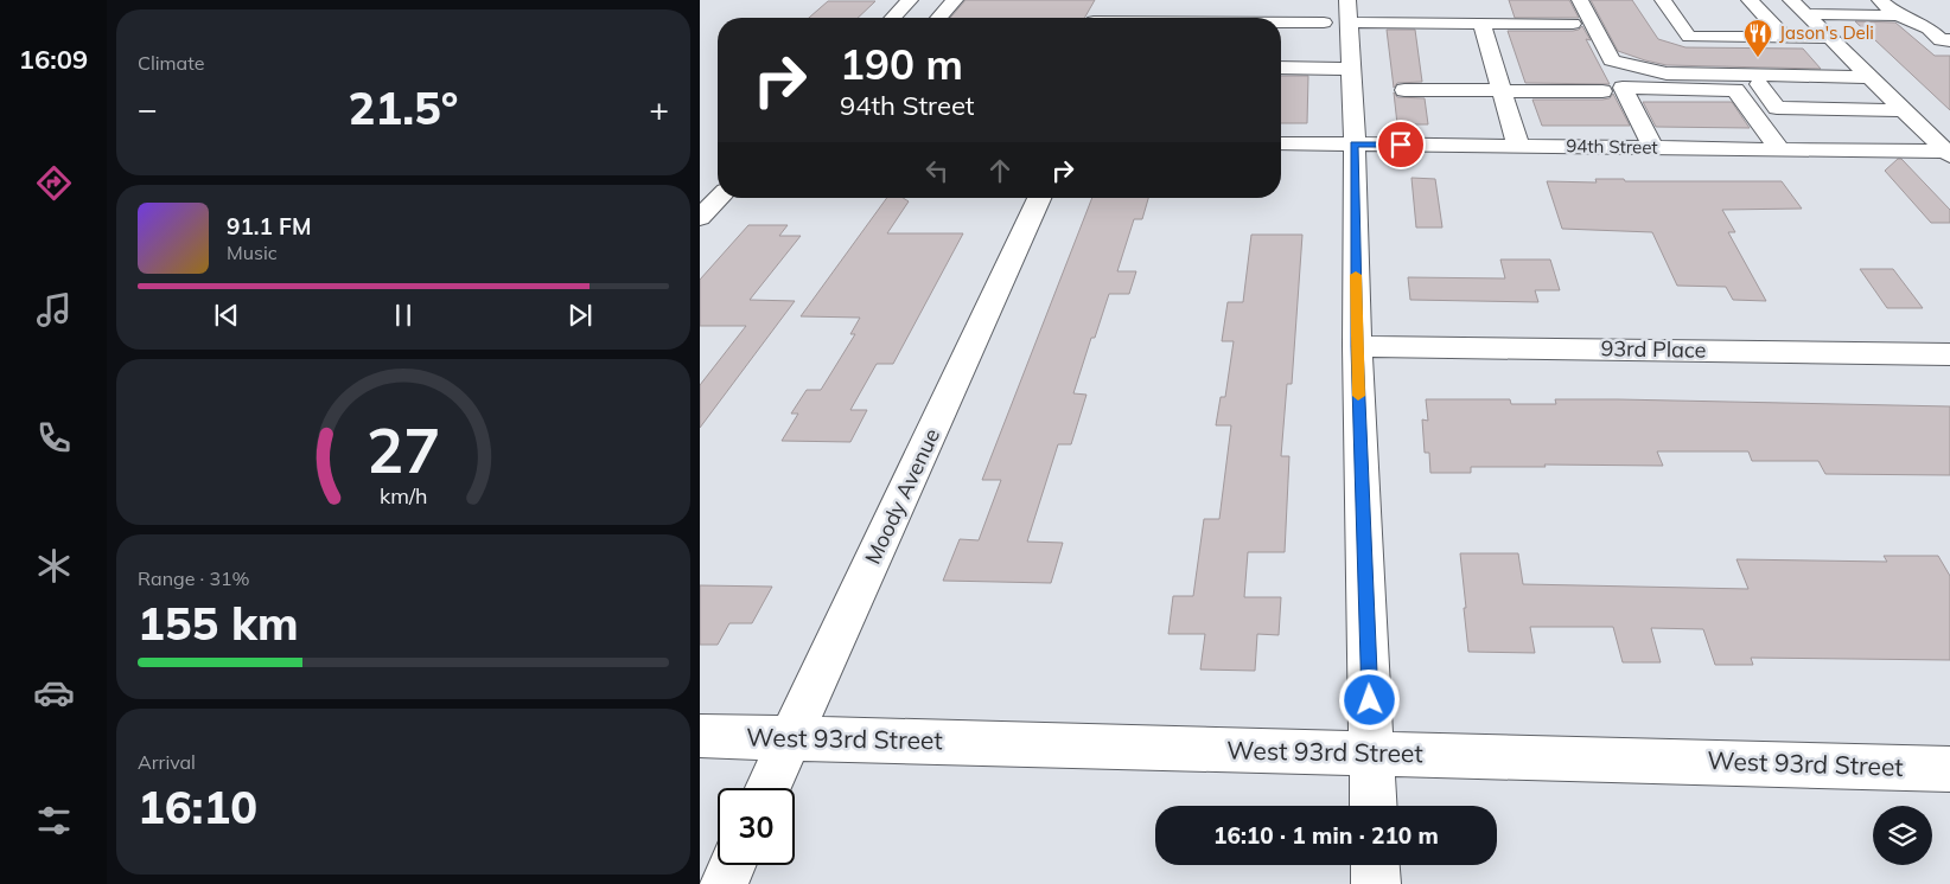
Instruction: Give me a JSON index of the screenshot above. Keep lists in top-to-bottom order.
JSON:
{
  "streets": {
    "street": [
      "94th Street",
      "93rd Place",
      "Moody Avenue",
      "West 93rd Street"
    ]
  },
  "crossings": [
    ["Moody Avenue", "West 93rd Street"]
  ],
  "places": {
    "restaurant": ["Jason's Deli"]
  },
  "page": {
    "tabs": "16:09",
    "tile": [
      "Climate",
      ["Range · 31%", "155 km"],
      ["Arrival", "16:10"]
    ],
    "turn": ["190 m", "94th Street"],
    "heat": ["−", "21.5°", "+"],
    "song": ["91.1 FM", "Music"],
    "limit": "30",
    "trip": "16:10 · 1 min · 210 m",
    "gauge": ["27", "km/h"]
  }
}
